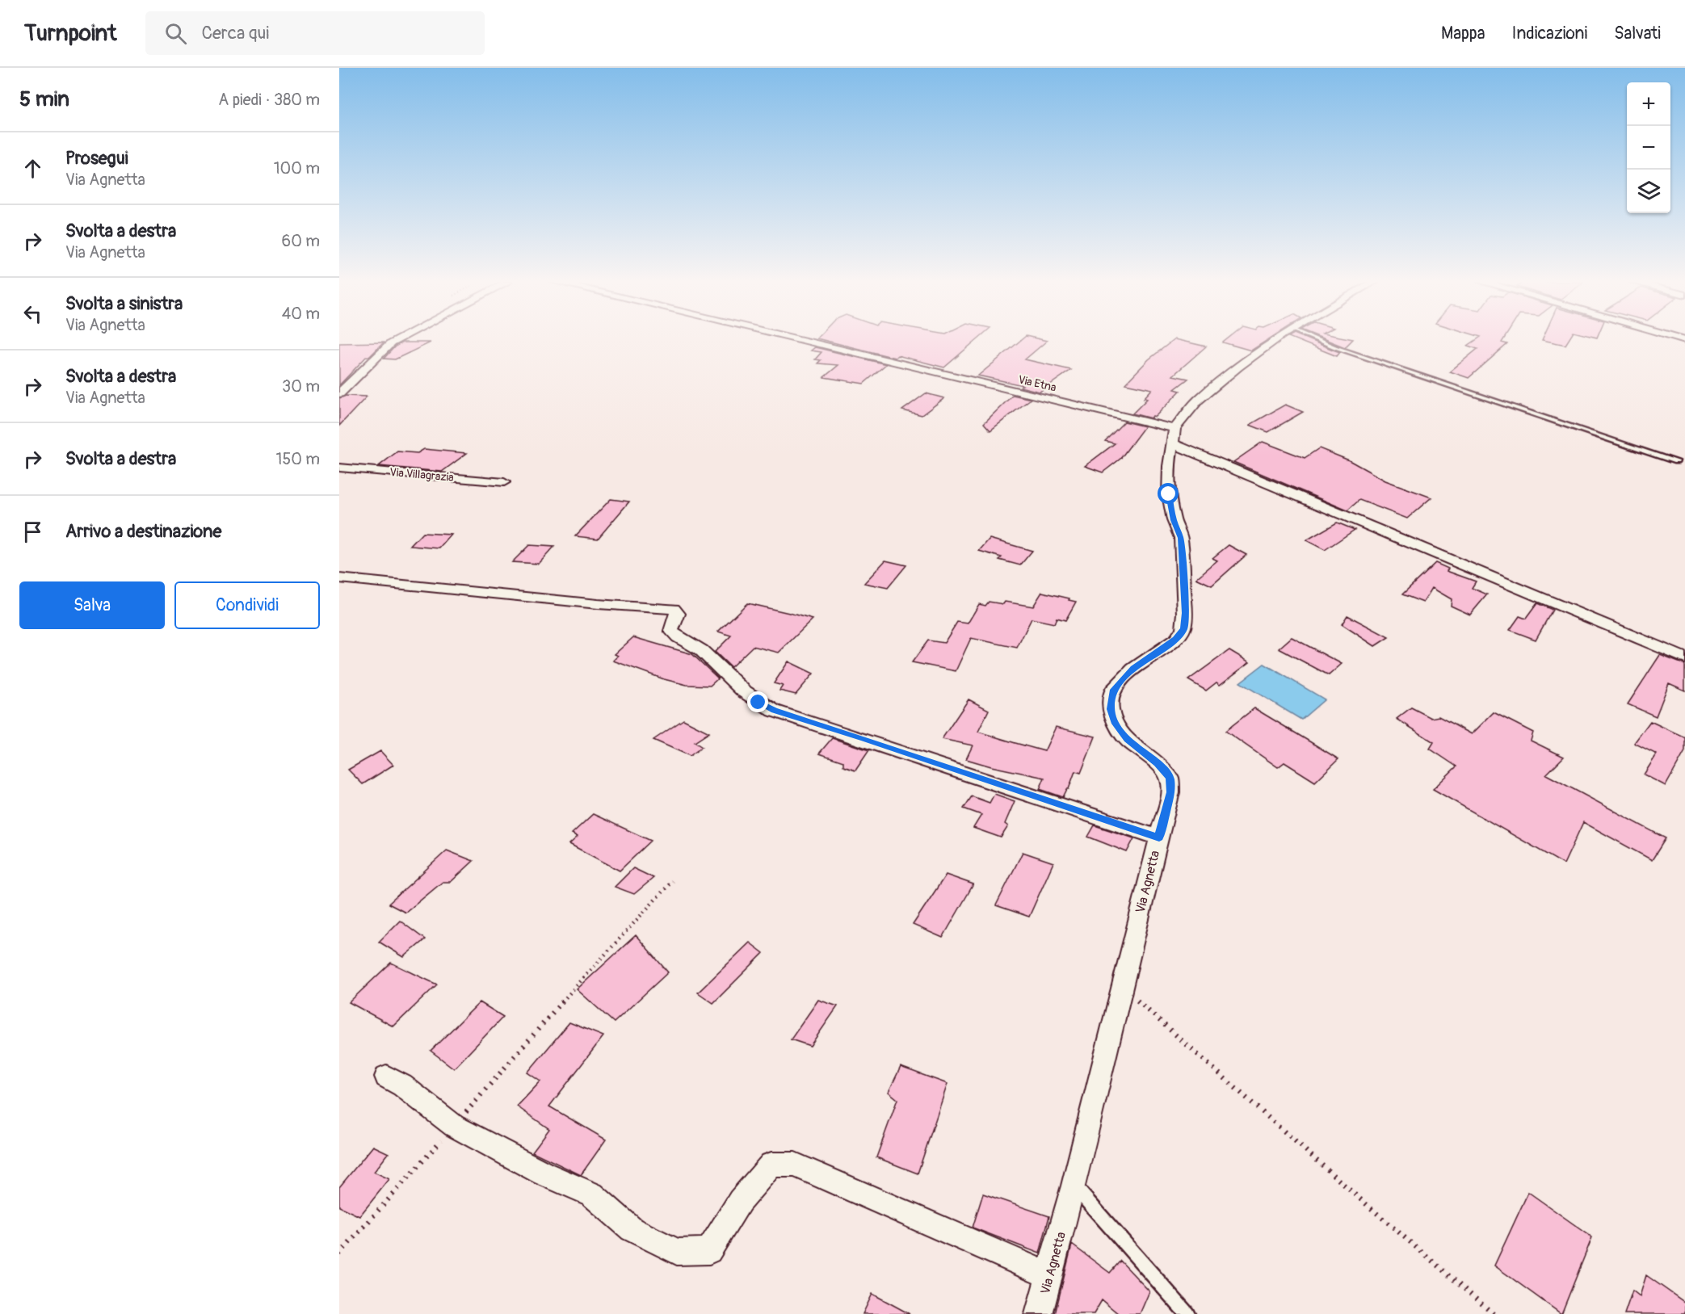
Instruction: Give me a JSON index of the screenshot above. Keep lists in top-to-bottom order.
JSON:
{
  "streets": {
    "street": ["Via Etna", "Via Villagrazia", "Via Agnetta"]
  },
  "crossings": [
    ["Via Etna", "Via Agnetta"]
  ],
  "page": {
    "header": "Turnpoint",
    "search": "Cerca qui",
    "nav": ["Mappa", "Indicazioni", "Salvati"],
    "heading": ["5 min", "A piedi · 380 m"],
    "map_buttons": ["+", "−"],
    "list": [
      ["Prosegui", "Via Agnetta", "100 m"],
      ["Svolta a destra", "Via Agnetta", "60 m"],
      ["Svolta a sinistra", "Via Agnetta", "40 m"],
      ["Svolta a destra", "Via Agnetta", "30 m"],
      ["Svolta a destra", "150 m"],
      "Arrivo a destinazione"
    ],
    "buttons": ["Salva", "Condividi"]
  }
}
